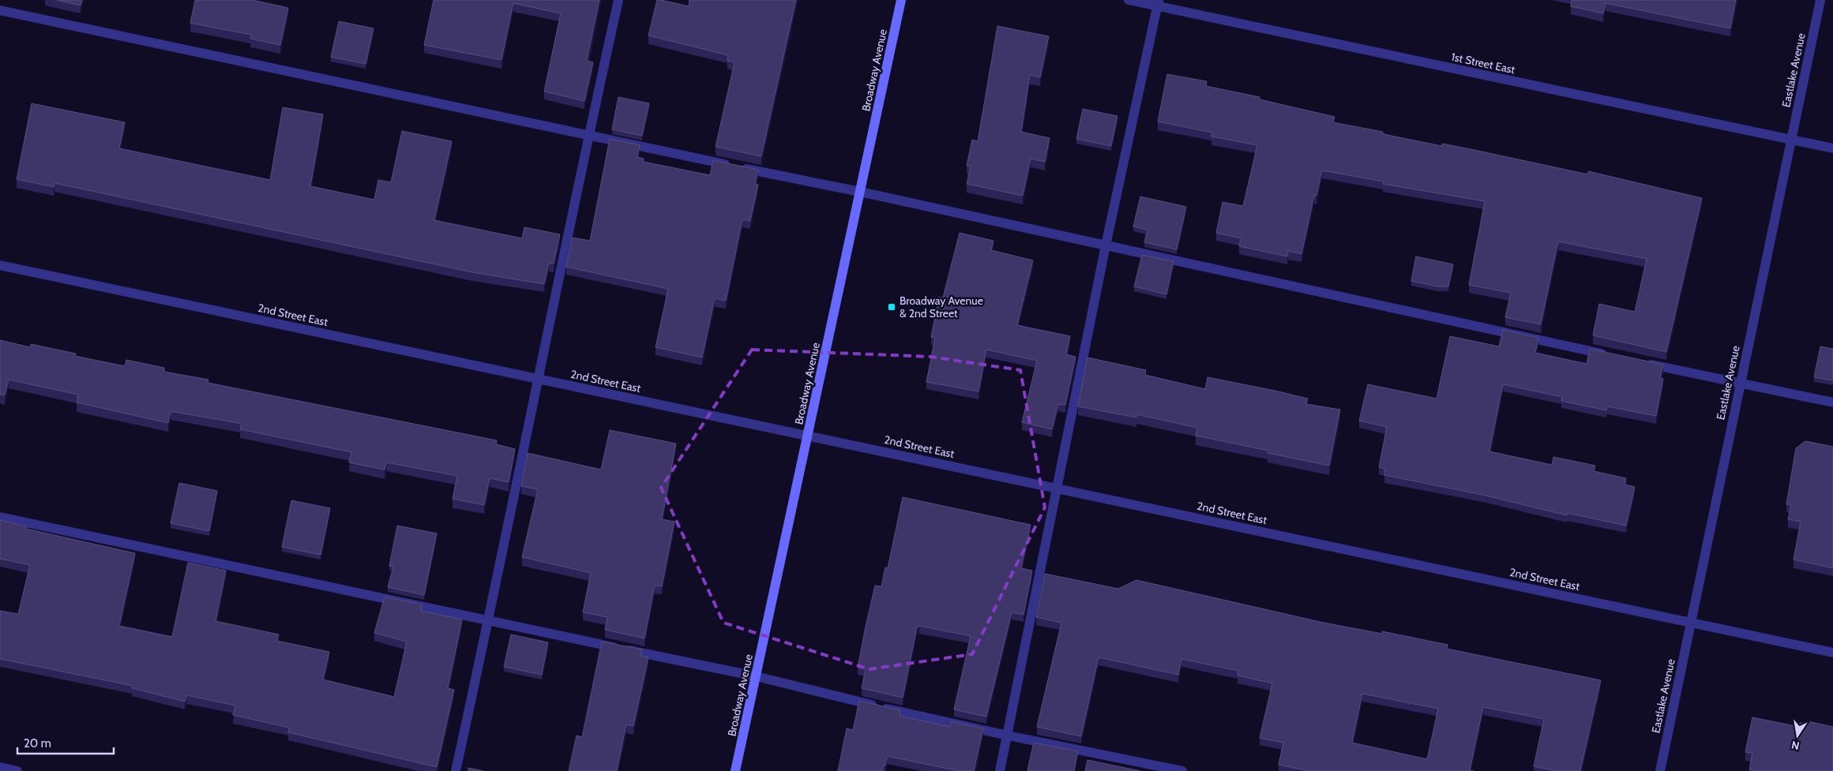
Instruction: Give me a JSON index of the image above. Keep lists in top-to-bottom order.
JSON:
{
  "streets": {
    "main road": ["Broadway Avenue"],
    "street": ["1st Street East", "Eastlake Avenue", "2nd Street East"]
  },
  "crossings": [
    ["1st Street East", "Eastlake Avenue"],
    ["Broadway Avenue", "2nd Street East"],
    ["Eastlake Avenue", "2nd Street East"]
  ],
  "places": {
    "transit": ["Broadway Avenue & 2nd Street"]
  },
  "scale_bar": "20 m",
  "north": "bottom"
}
